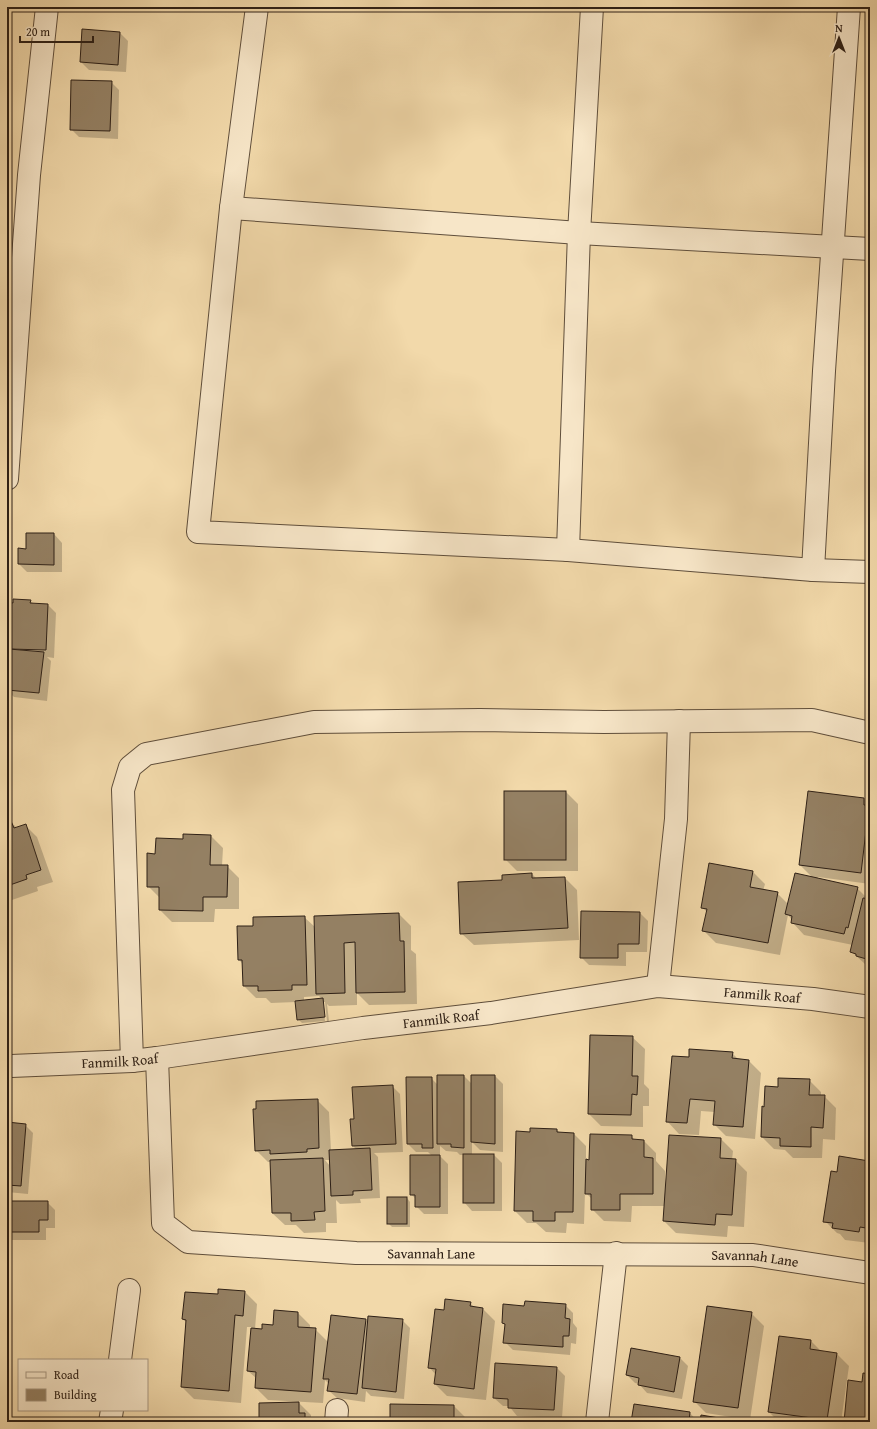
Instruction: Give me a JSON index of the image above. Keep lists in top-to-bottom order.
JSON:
{
  "streets": {
    "street": ["Fanmilk Roaf", "Savannah Lane"]
  },
  "crossings": [
    ["Fanmilk Roaf", "Savannah Lane"]
  ],
  "legend": ["Road", "Building"],
  "scale_bar": "20 m",
  "north": "top"
}
